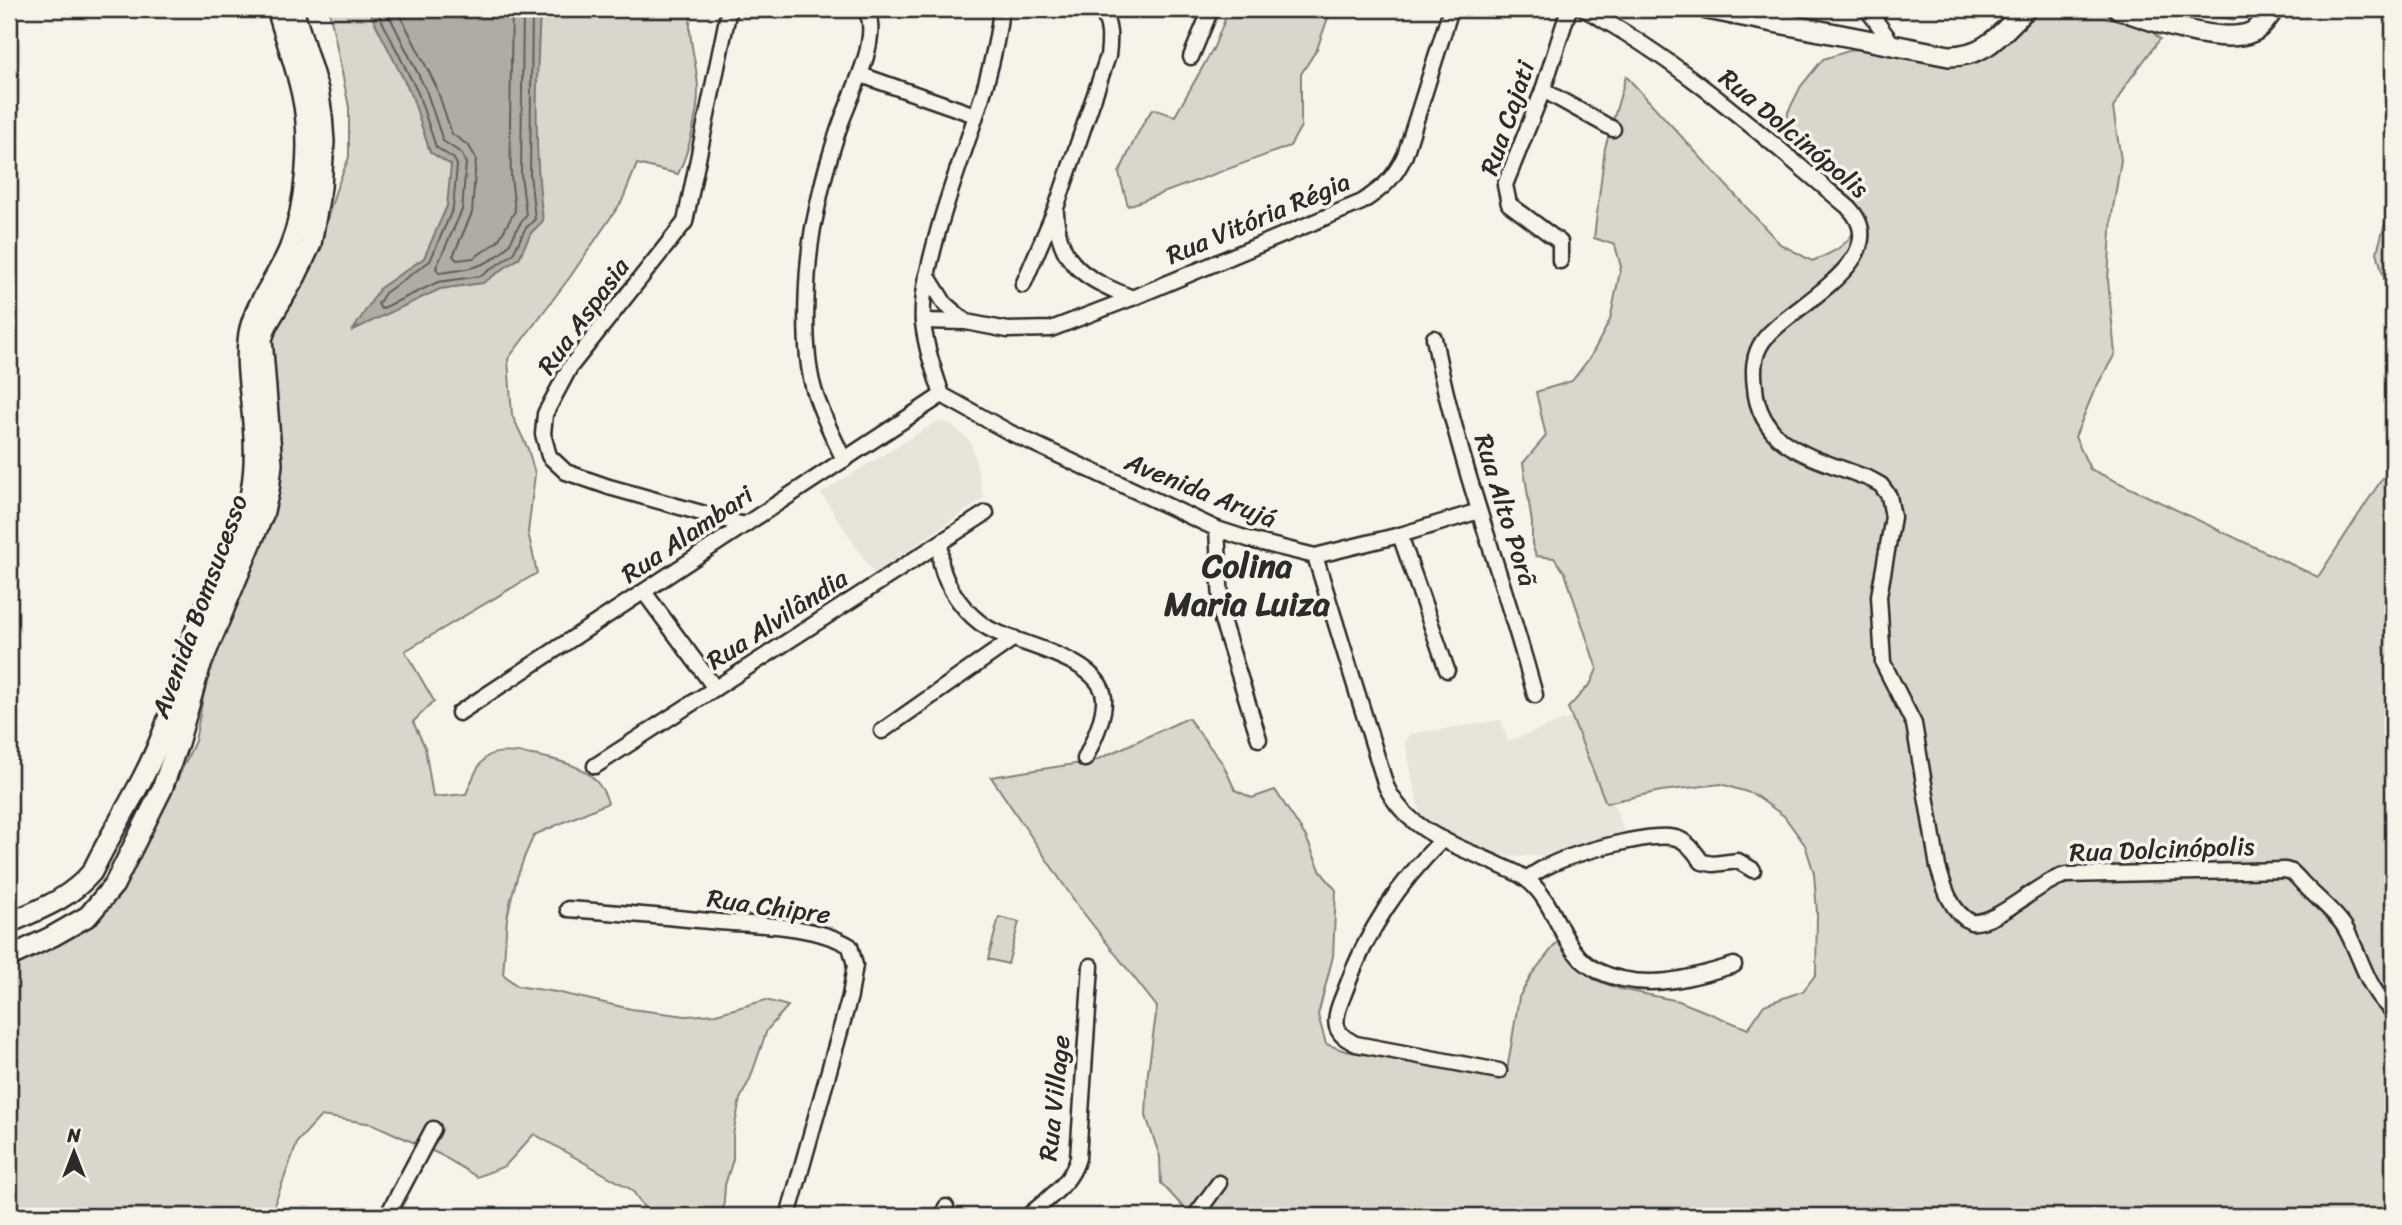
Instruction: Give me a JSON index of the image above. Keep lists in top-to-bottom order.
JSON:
{
  "streets": {
    "street": [
      "Rua Cajati",
      "Rua Dolcinópolis",
      "Rua Vitória Régia",
      "Rua Aspasia",
      "Avenida Arujá",
      "Rua Alto Porã",
      "Rua Alambari",
      "Avenida Bomsucesso",
      "Rua Alvilândia",
      "Rua Chipre",
      "Rua Village"
    ]
  },
  "crossings": [
    ["Rua Aspasia", "Rua Alambari"],
    ["Avenida Arujá", "Rua Alambari"]
  ],
  "districts": ["Colina Maria Luiza"],
  "north": "top"
}
